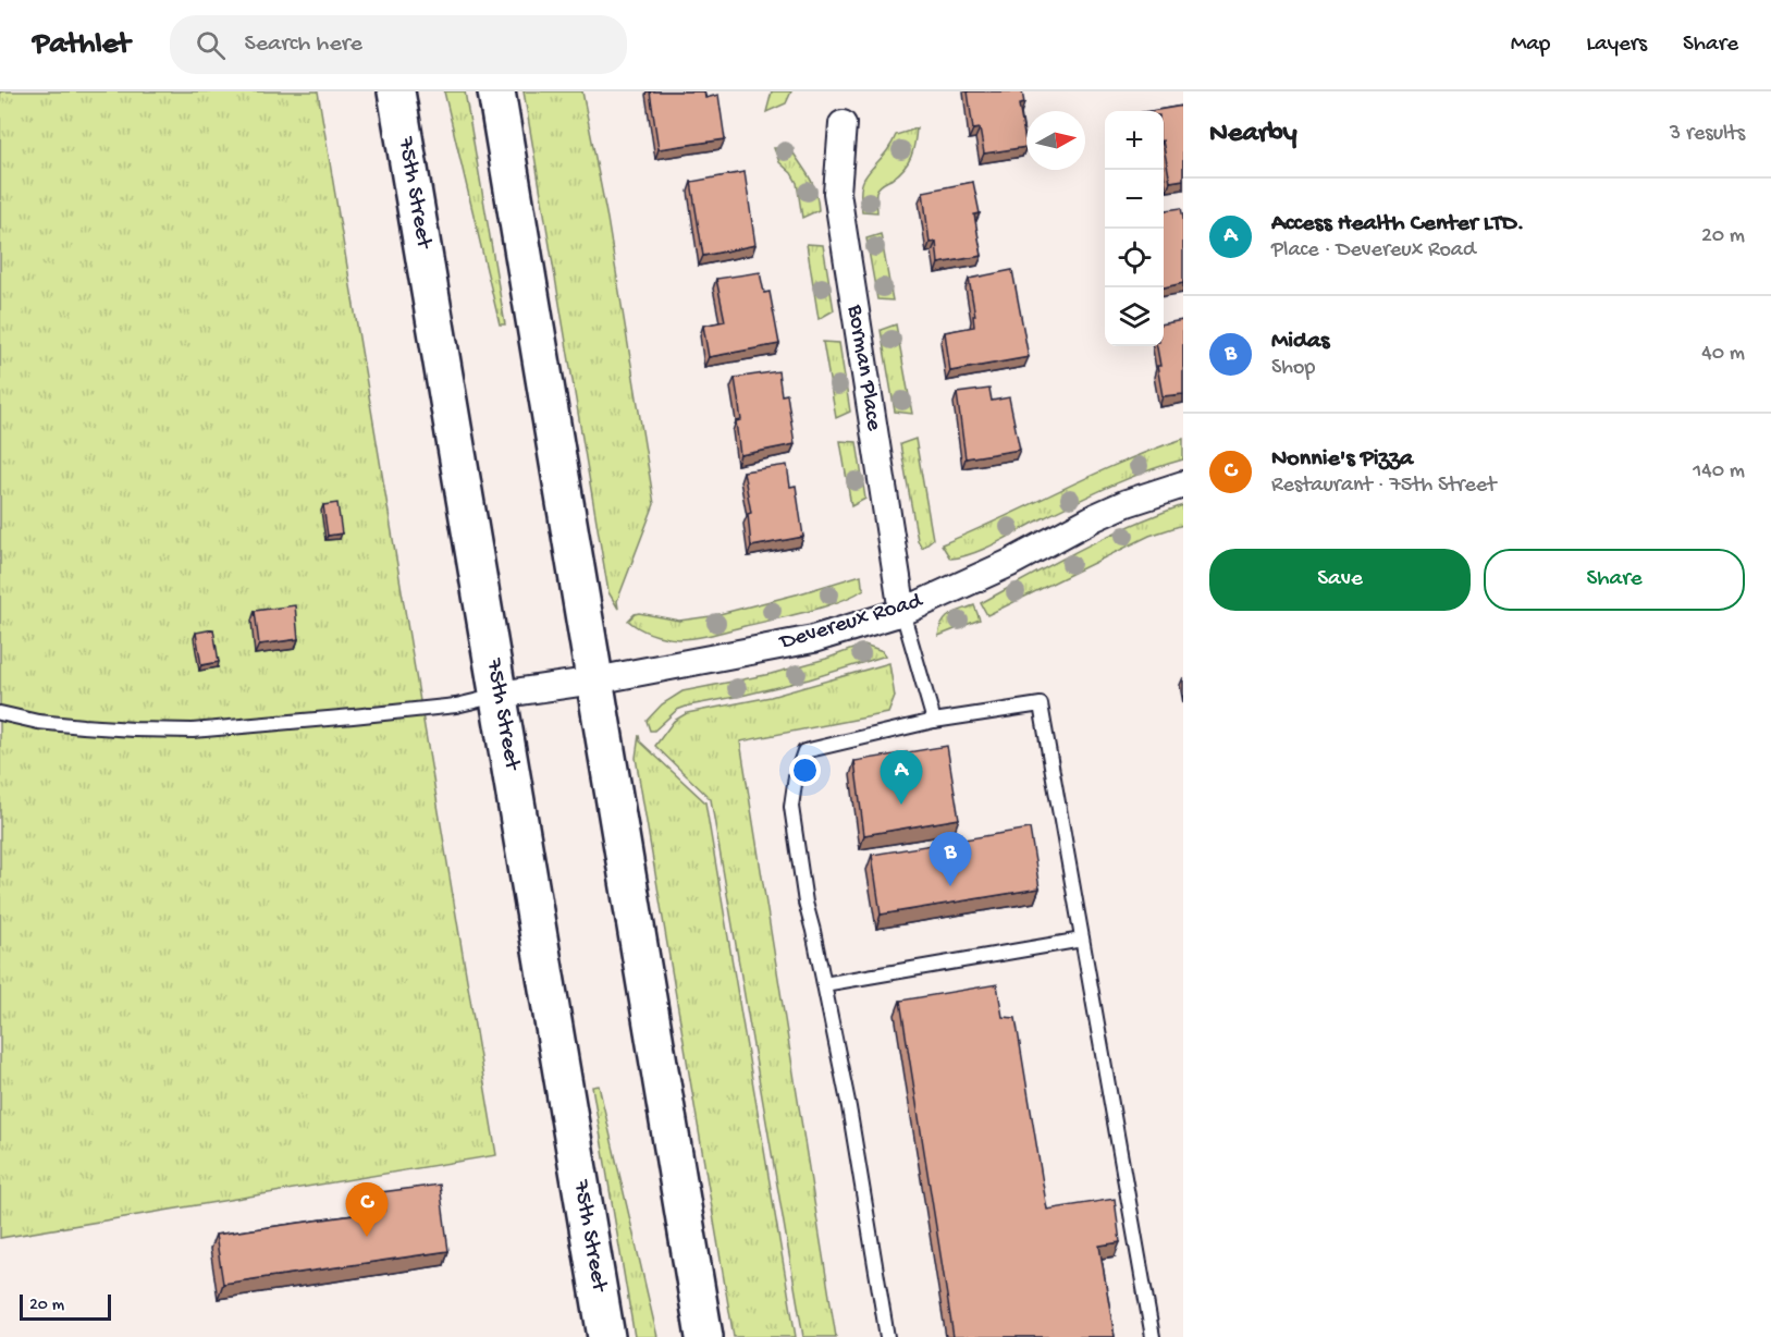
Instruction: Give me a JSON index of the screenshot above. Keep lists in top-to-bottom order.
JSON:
{
  "streets": {
    "main road": ["75th Street"],
    "street": ["Borman Place", "Devereux Road"]
  },
  "crossings": [
    ["75th Street", "Devereux Road"],
    ["Borman Place", "Devereux Road"]
  ],
  "scale_bar": "20 m",
  "north": "right",
  "page": {
    "header": "Pathlet",
    "search": "Search here",
    "nav": ["Map", "Layers", "Share"],
    "heading": ["Nearby", "3 results"],
    "map_buttons": ["+", "−"],
    "list": [
      {
        "mark": "A",
        "name": "Access Health Center LTD.",
        "note": "Place · Devereux Road",
        "value": "20 m"
      },
      {
        "mark": "B",
        "name": "Midas",
        "note": "Shop",
        "value": "40 m"
      },
      {
        "mark": "C",
        "name": "Nonnie's Pizza",
        "note": "Restaurant · 75th Street",
        "value": "140 m"
      }
    ],
    "buttons": ["Save", "Share"],
    "pins": ["A", "B", "C"],
    "scale": "20 m"
  }
}
